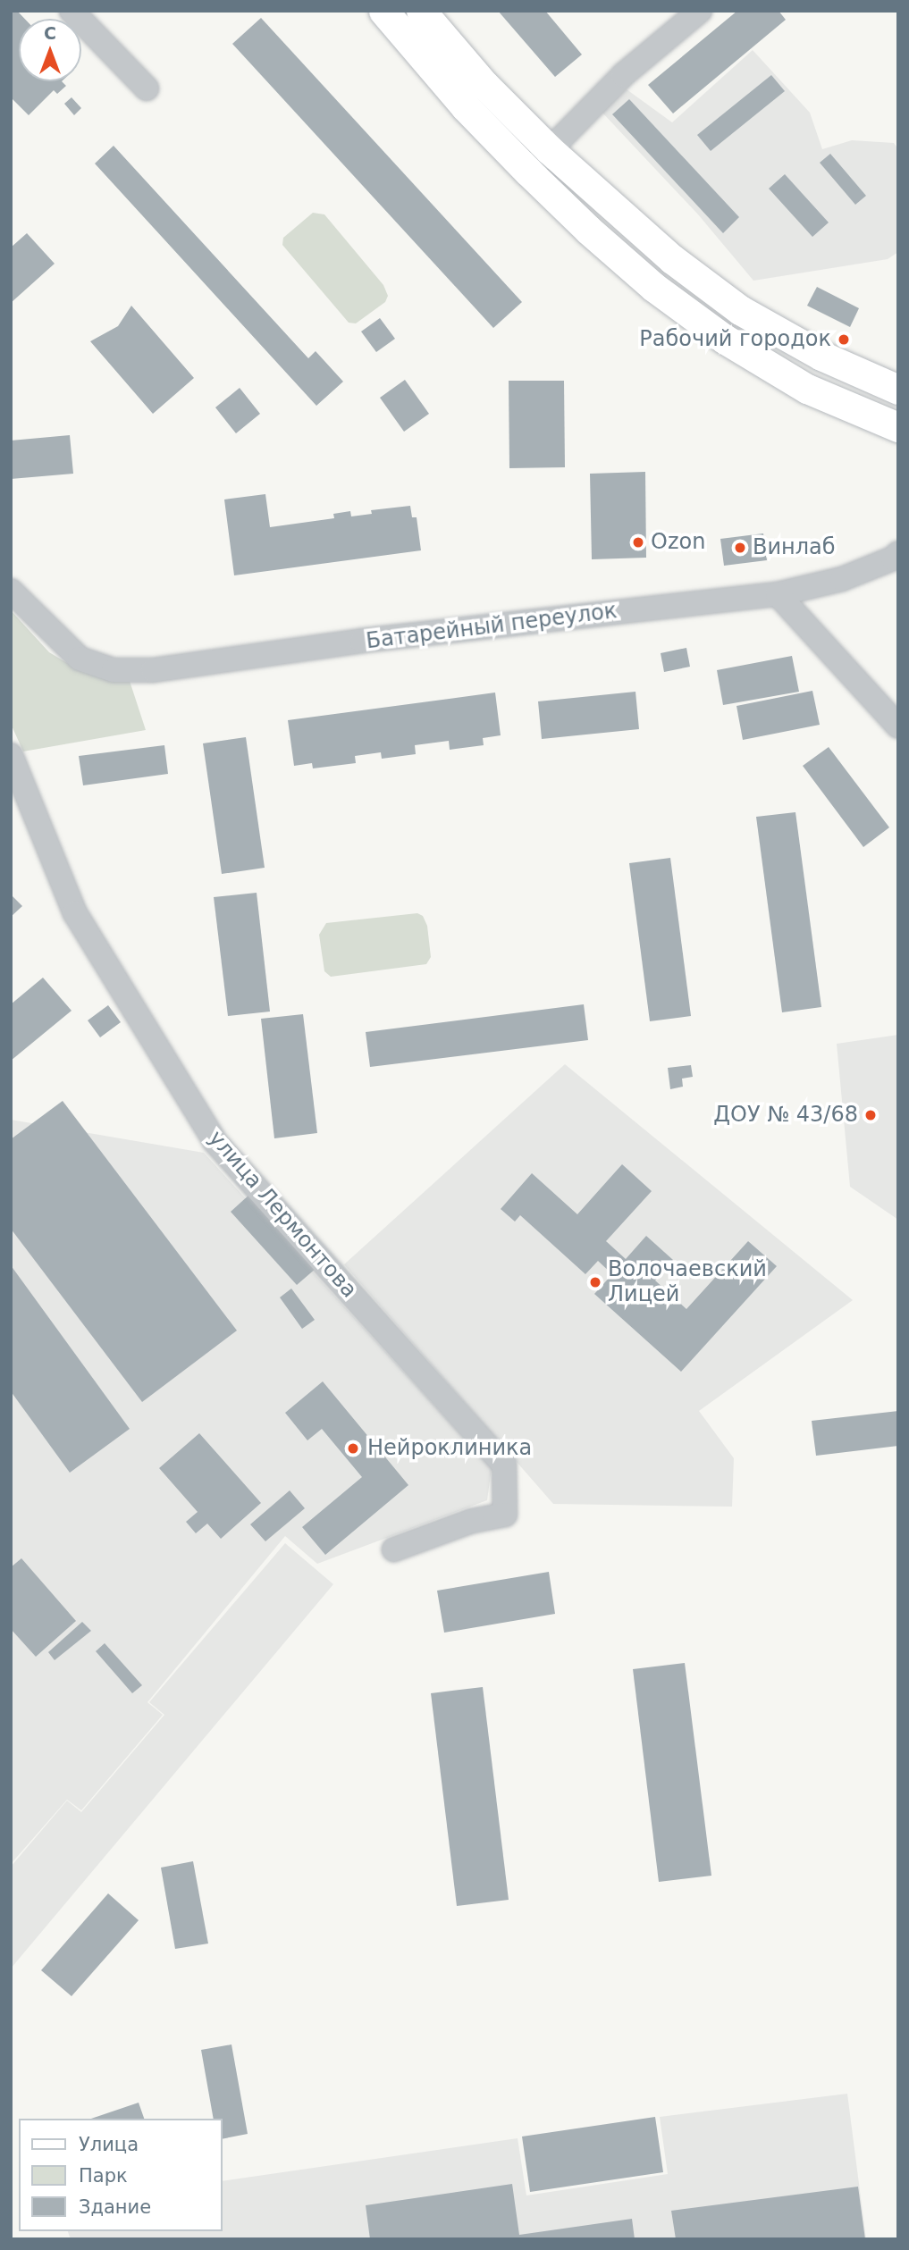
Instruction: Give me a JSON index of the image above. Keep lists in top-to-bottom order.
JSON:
{
  "streets": {
    "street": ["Батарейный переулок", "улица Лермонтова"]
  },
  "places": [
    "Рабочий городок",
    "Ozon",
    "Винлаб",
    "ДОУ № 43/68",
    "Волочаевский Лицей",
    "Нейроклиника"
  ],
  "legend": ["Улица", "Парк", "Здание"],
  "north": "top"
}
